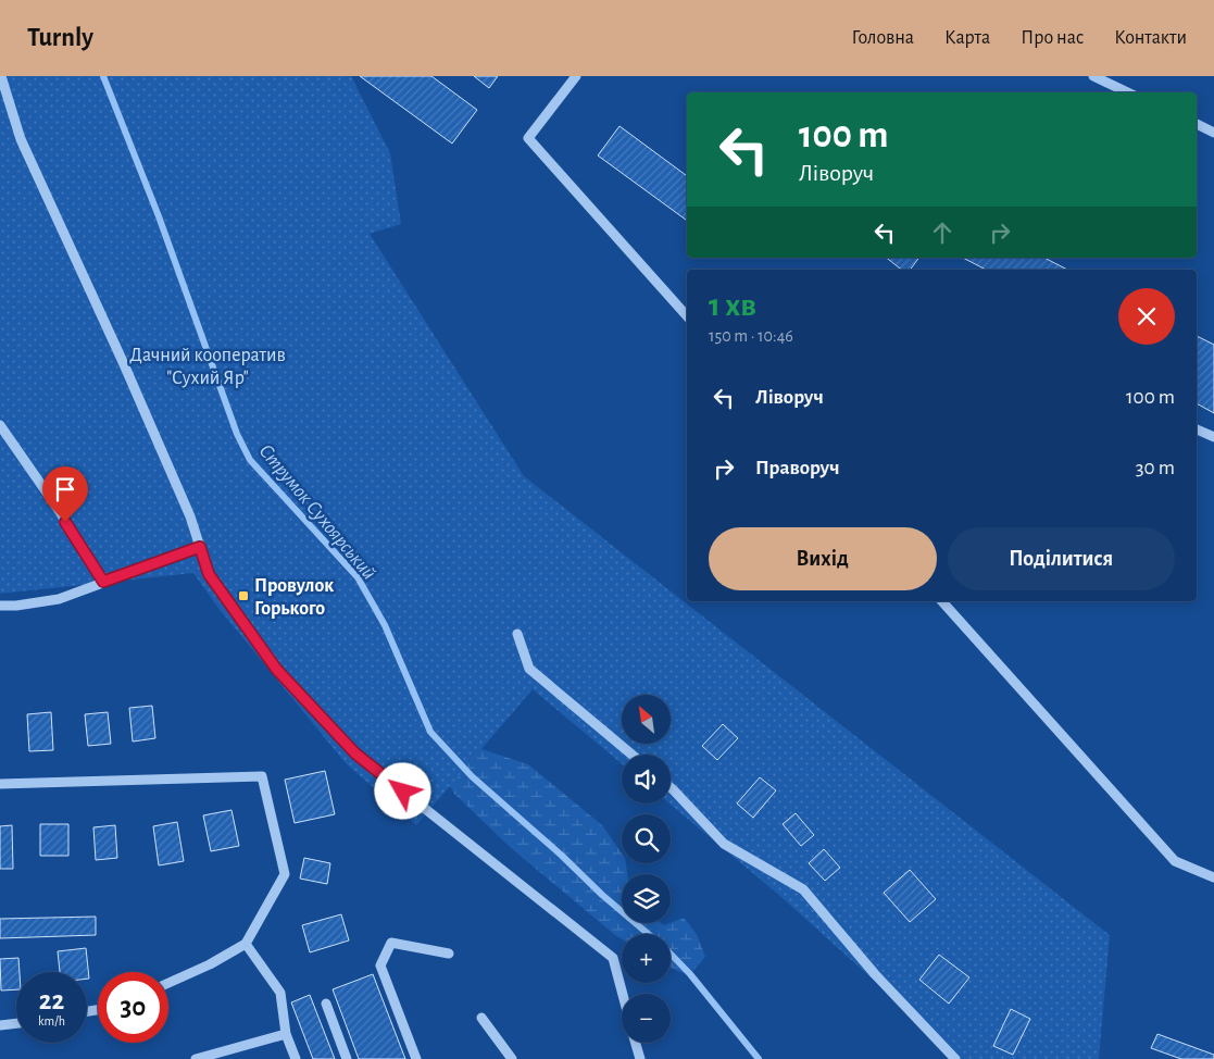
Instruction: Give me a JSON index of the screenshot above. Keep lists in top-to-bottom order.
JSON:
{
  "water": ["Струмок Сухоярський"],
  "parks": ["Дачний кооператив \"Сухий Яр\""],
  "places": {
    "transit": ["Провулок Горького"]
  },
  "north": "top left",
  "page": {
    "header": "Turnly",
    "nav": [
      "Головна",
      "Карта",
      "Про нас",
      "Контакти"
    ],
    "turn": ["100 m", "Ліворуч"],
    "heading": ["1 хв", "150 m · 10:46"],
    "list": [
      {
        "name": "Ліворуч",
        "value": "100 m"
      },
      {
        "name": "Праворуч",
        "value": "30 m"
      }
    ],
    "buttons": ["Вихід", "Поділитися"],
    "map_buttons": ["+", "−"],
    "speed": "22 km/h",
    "limit": "30"
  }
}
